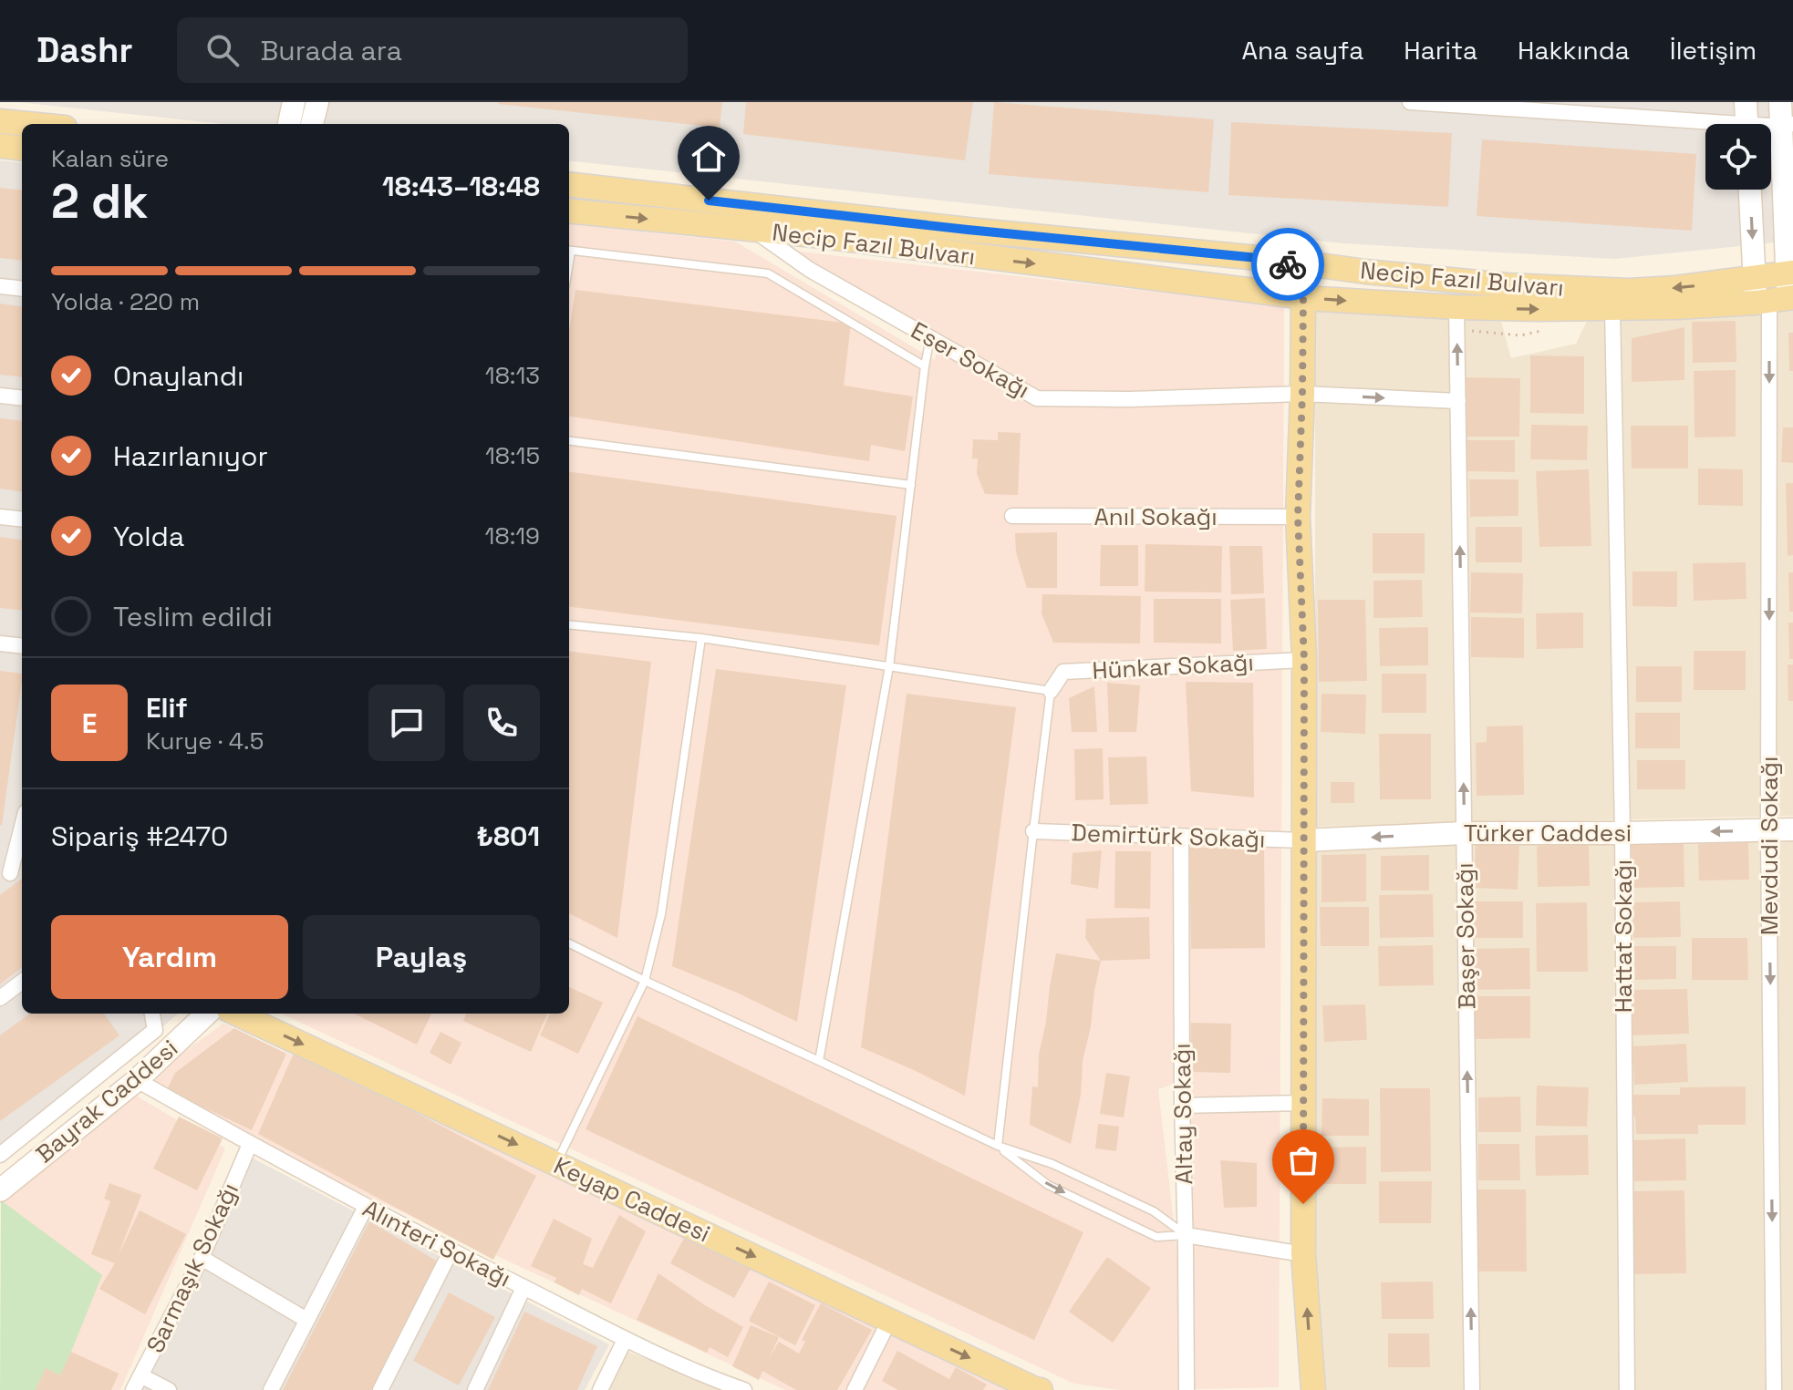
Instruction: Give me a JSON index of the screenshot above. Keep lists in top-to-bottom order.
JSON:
{
  "streets": {
    "main road": ["Necip Fazıl Bulvarı", "Keyap Caddesi"],
    "street": [
      "Eser Sokağı",
      "Anıl Sokağı",
      "Hünkar Sokağı",
      "Türker Caddesi",
      "Demirtürk Sokağı",
      "Mevdudi Sokağı",
      "Başer Sokağı",
      "Hattat Sokağı",
      "Bayrak Caddesi",
      "Altay Sokağı",
      "Alınteri Sokağı",
      "Sarmaşık Sokağı"
    ]
  },
  "crossings": [
    ["Necip Fazıl Bulvarı", "Eser Sokağı"],
    ["Necip Fazıl Bulvarı", "Mevdudi Sokağı"],
    ["Necip Fazıl Bulvarı", "Başer Sokağı"],
    ["Necip Fazıl Bulvarı", "Hattat Sokağı"],
    ["Eser Sokağı", "Başer Sokağı"],
    ["Türker Caddesi", "Demirtürk Sokağı"],
    ["Türker Caddesi", "Mevdudi Sokağı"],
    ["Türker Caddesi", "Başer Sokağı"],
    ["Türker Caddesi", "Hattat Sokağı"],
    ["Demirtürk Sokağı", "Altay Sokağı"],
    ["Bayrak Caddesi", "Alınteri Sokağı"],
    ["Alınteri Sokağı", "Sarmaşık Sokağı"]
  ],
  "one_way": [
    "Türker Caddesi",
    "Mevdudi Sokağı",
    "Başer Sokağı",
    "Keyap Caddesi"
  ],
  "page": {
    "header": "Dashr",
    "search": "Burada ara",
    "nav": [
      "Ana sayfa",
      "Harita",
      "Hakkında",
      "İletişim"
    ],
    "heading": ["2 dk", "Kalan süre", "18:43–18:48"],
    "panel": [
      "Elif",
      "Kurye · 4.5",
      "Sipariş #2470",
      "₺801"
    ],
    "bar": "Yolda · 220 m",
    "list": [
      ["Onaylandı", "18:13"],
      ["Hazırlanıyor", "18:15"],
      ["Yolda", "18:19"],
      "Teslim edildi"
    ],
    "round": "E",
    "buttons": ["Yardım", "Paylaş"]
  }
}
